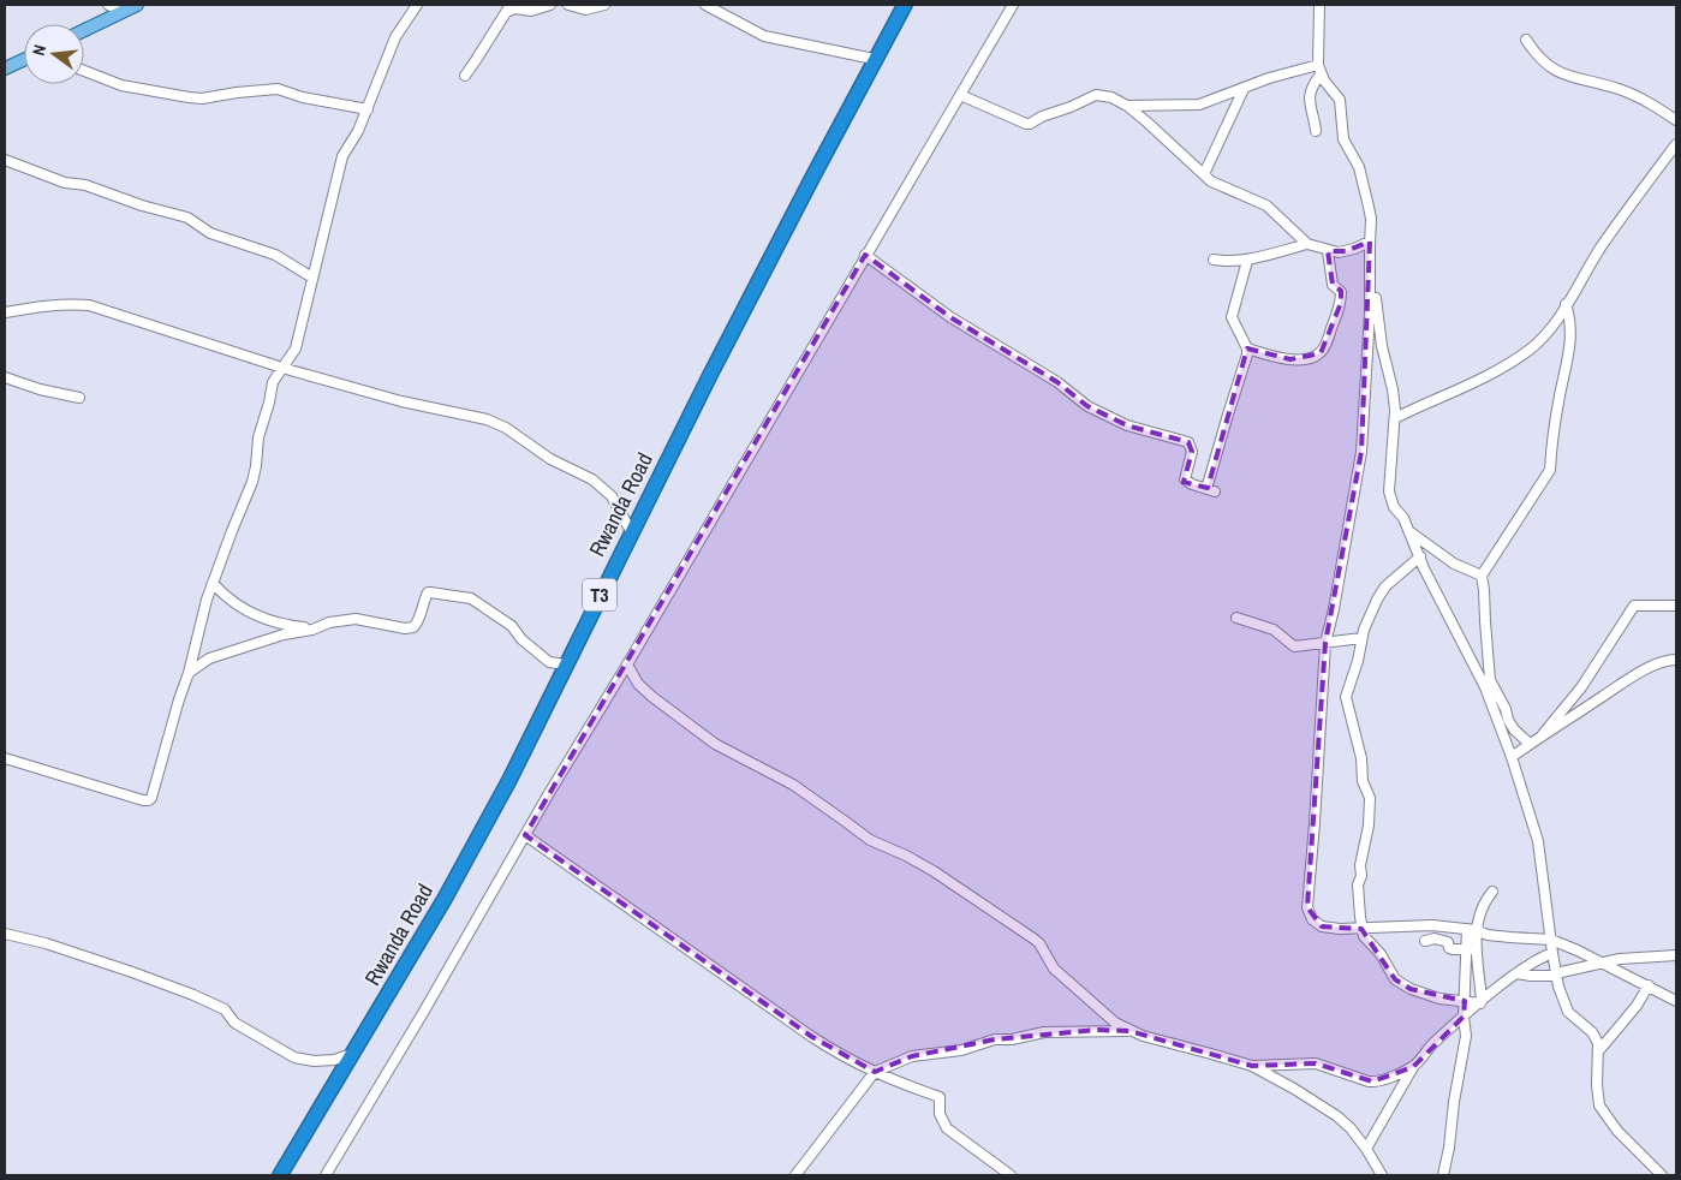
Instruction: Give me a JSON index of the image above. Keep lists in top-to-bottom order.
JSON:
{
  "streets": {
    "highway": ["Rwanda Road", "T3"]
  },
  "north": "left"
}
